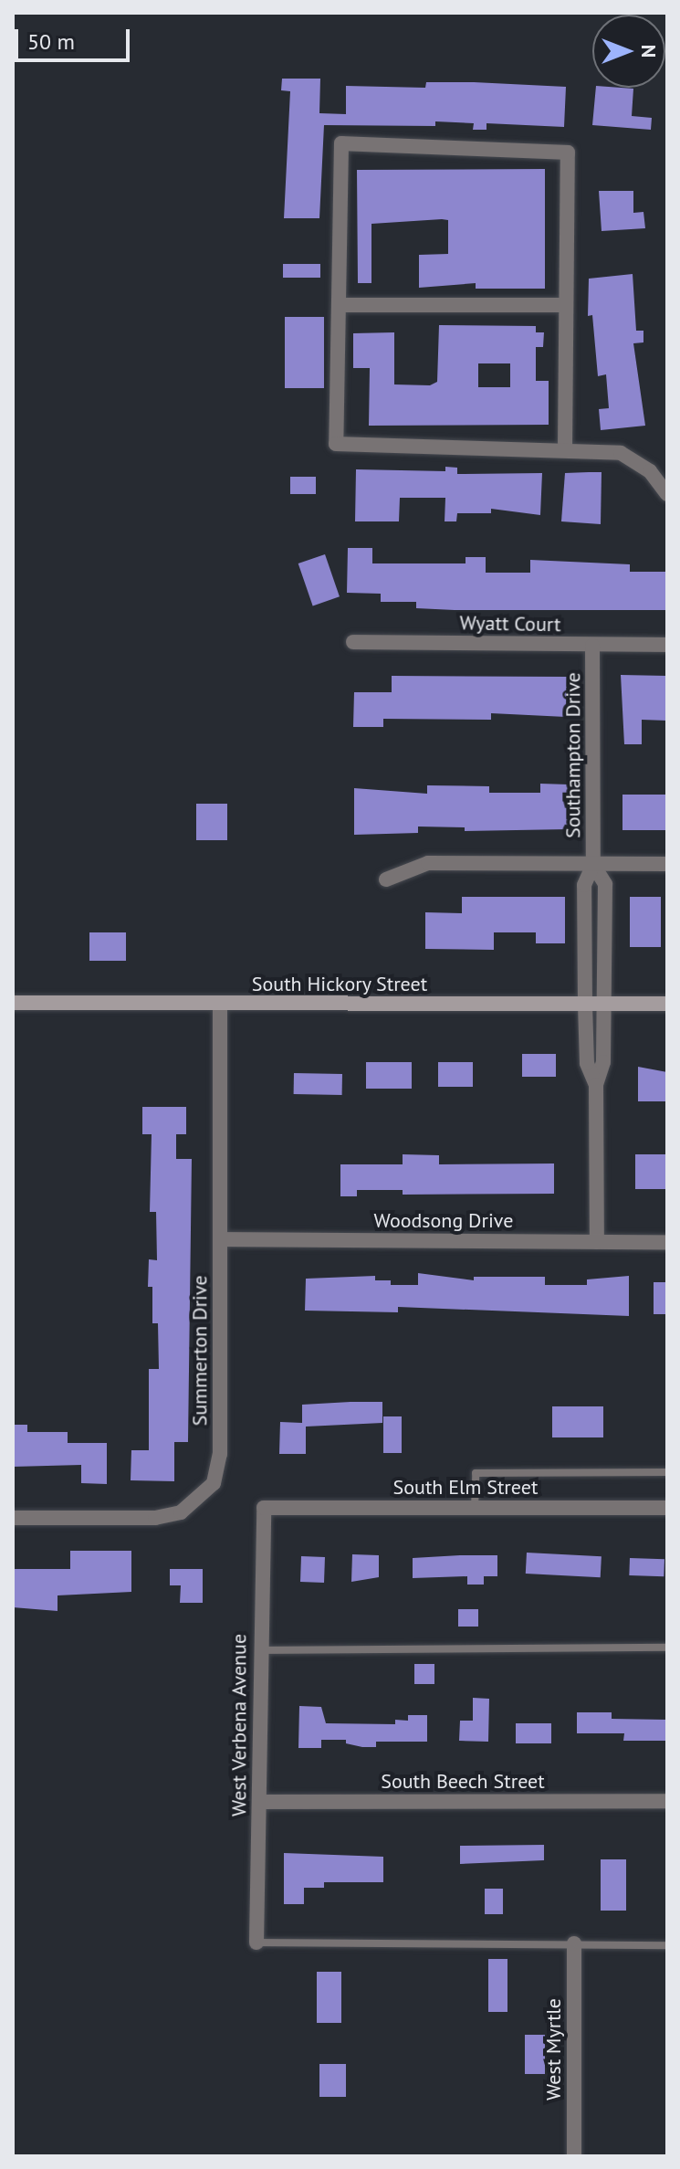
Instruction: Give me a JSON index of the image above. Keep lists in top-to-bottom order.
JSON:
{
  "streets": {
    "street": [
      "Wyatt Court",
      "Southampton Drive",
      "South Hickory Street",
      "Woodsong Drive",
      "Summerton Drive",
      "South Elm Street",
      "West Verbena Avenue",
      "South Beech Street",
      "West Myrtle"
    ]
  },
  "crossings": [
    ["Wyatt Court", "Southampton Drive"],
    ["Southampton Drive", "South Hickory Street"],
    ["South Hickory Street", "Summerton Drive"],
    ["Woodsong Drive", "Summerton Drive"],
    ["South Elm Street", "West Verbena Avenue"],
    ["West Verbena Avenue", "South Beech Street"]
  ],
  "scale_bar": "50 m",
  "north": "right"
}
